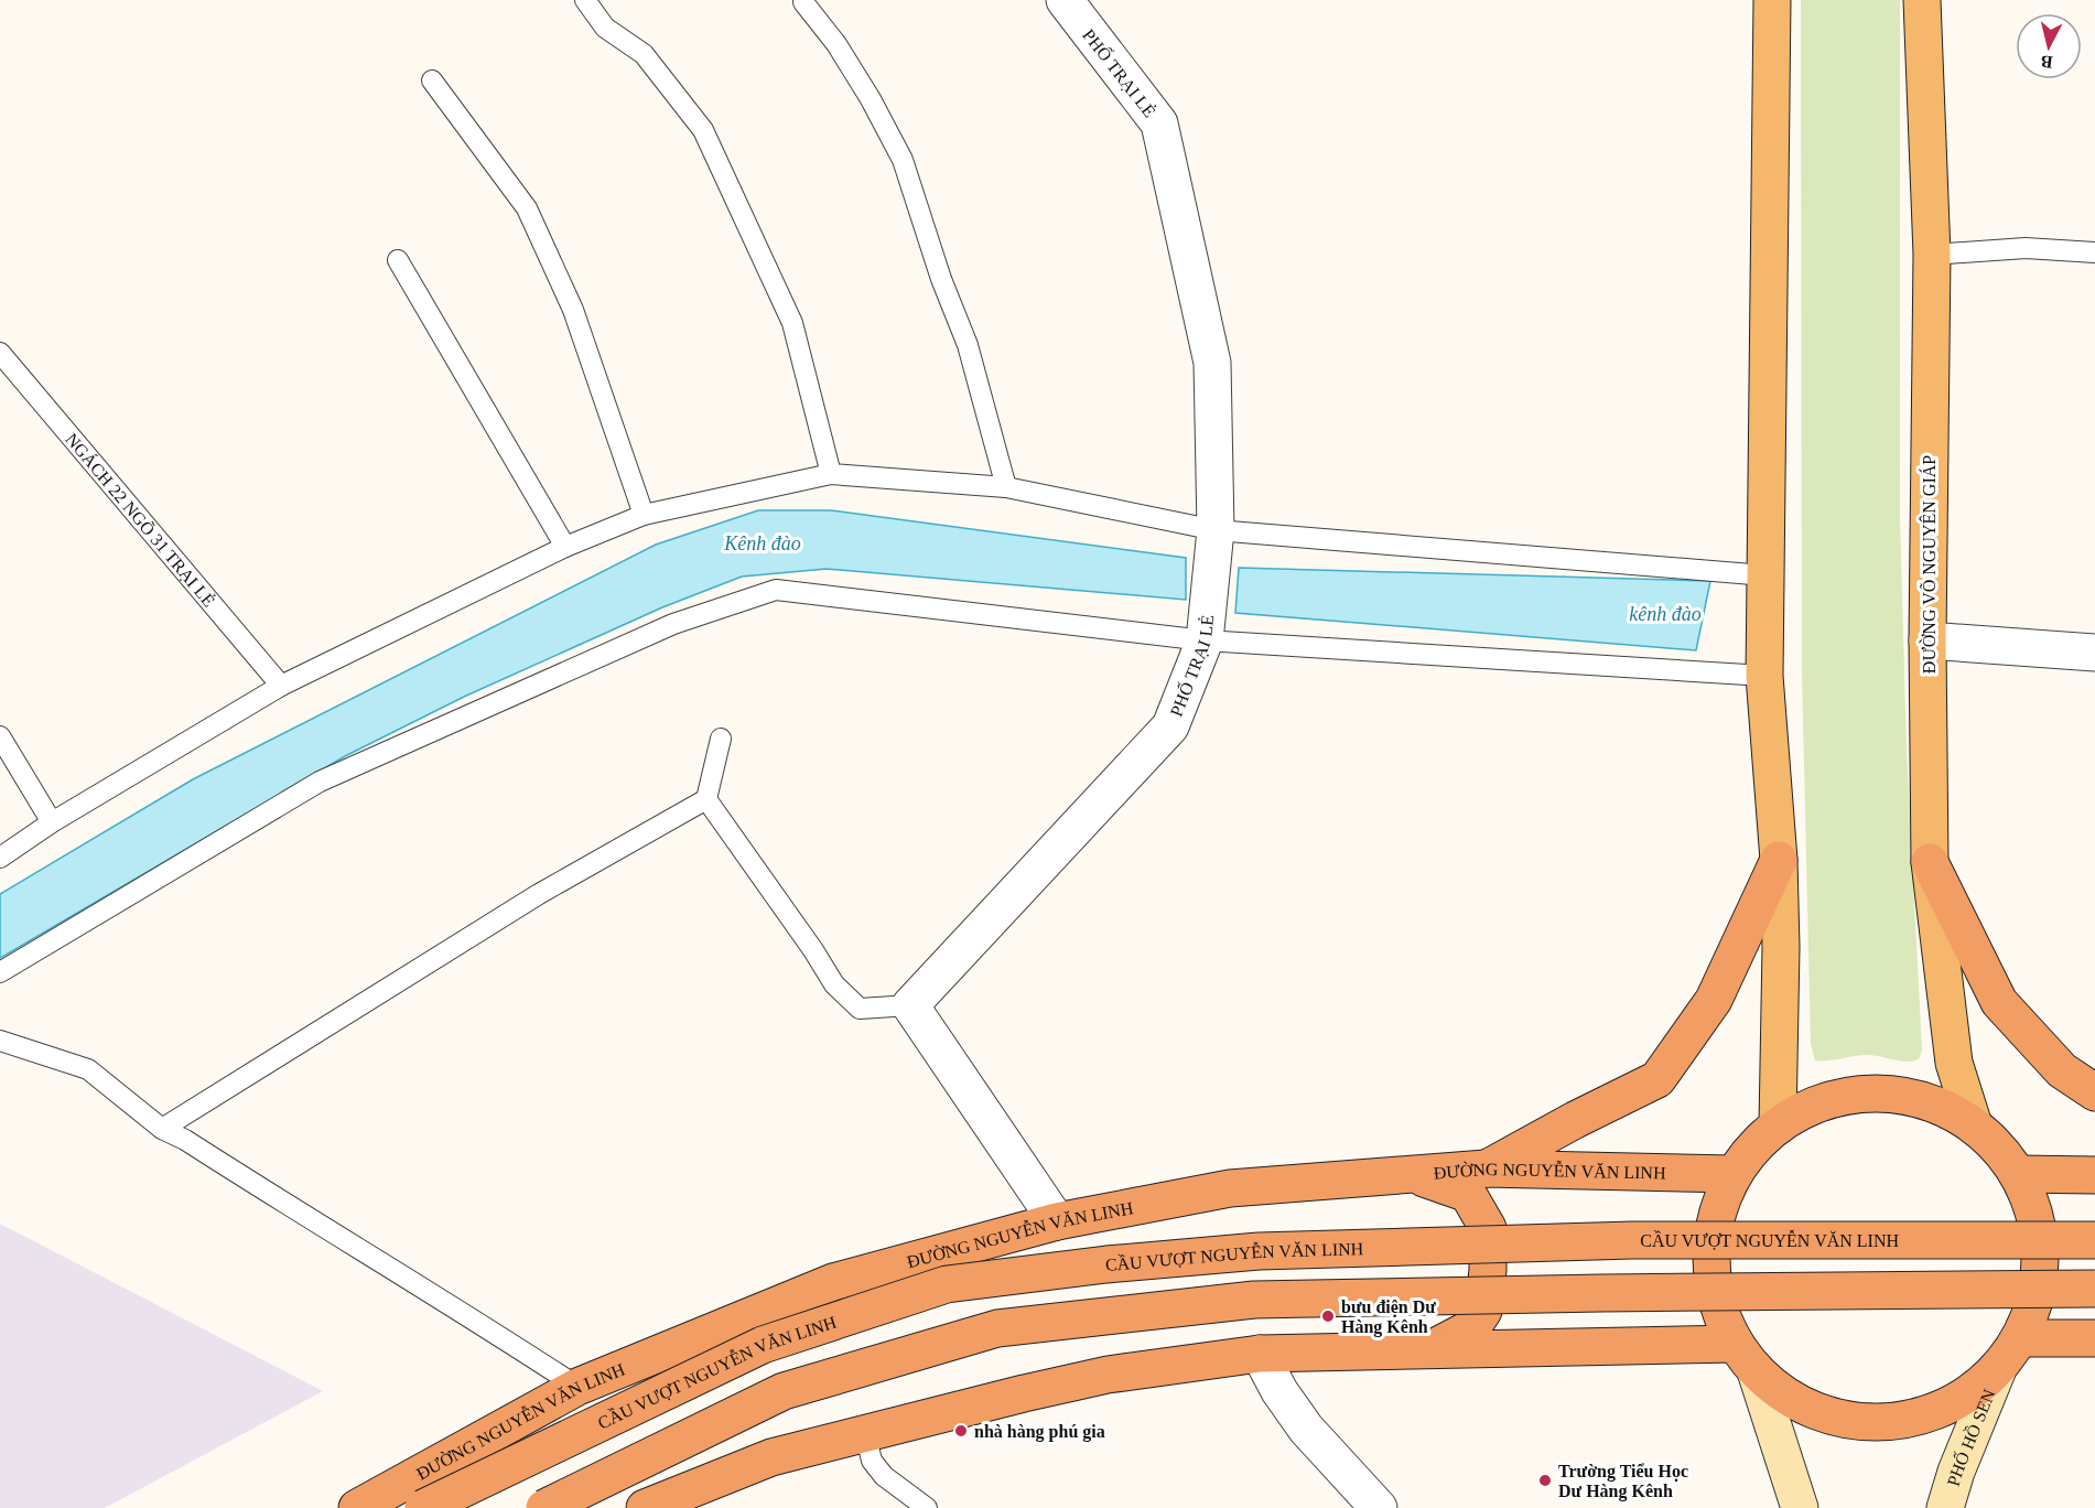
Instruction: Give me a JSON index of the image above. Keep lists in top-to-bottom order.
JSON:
{
  "streets": {
    "highway": ["ĐƯỜNG NGUYỄN VĂN LINH", "CẦU VƯỢT NGUYỄN VĂN LINH"],
    "main road": ["ĐƯỜNG VÕ NGUYÊN GIÁP", "PHỐ HỒ SEN"],
    "street": ["PHỐ TRẠI LẺ"],
    "lane": ["NGÁCH 22 NGÕ 31 TRẠI LẺ"]
  },
  "water": ["Kênh đào", "kênh đào"],
  "places": ["bưu điện Dư Hàng Kênh", "nhà hàng phú gia", "Trường Tiểu Học Dư Hàng Kênh"],
  "north": "bottom"
}
